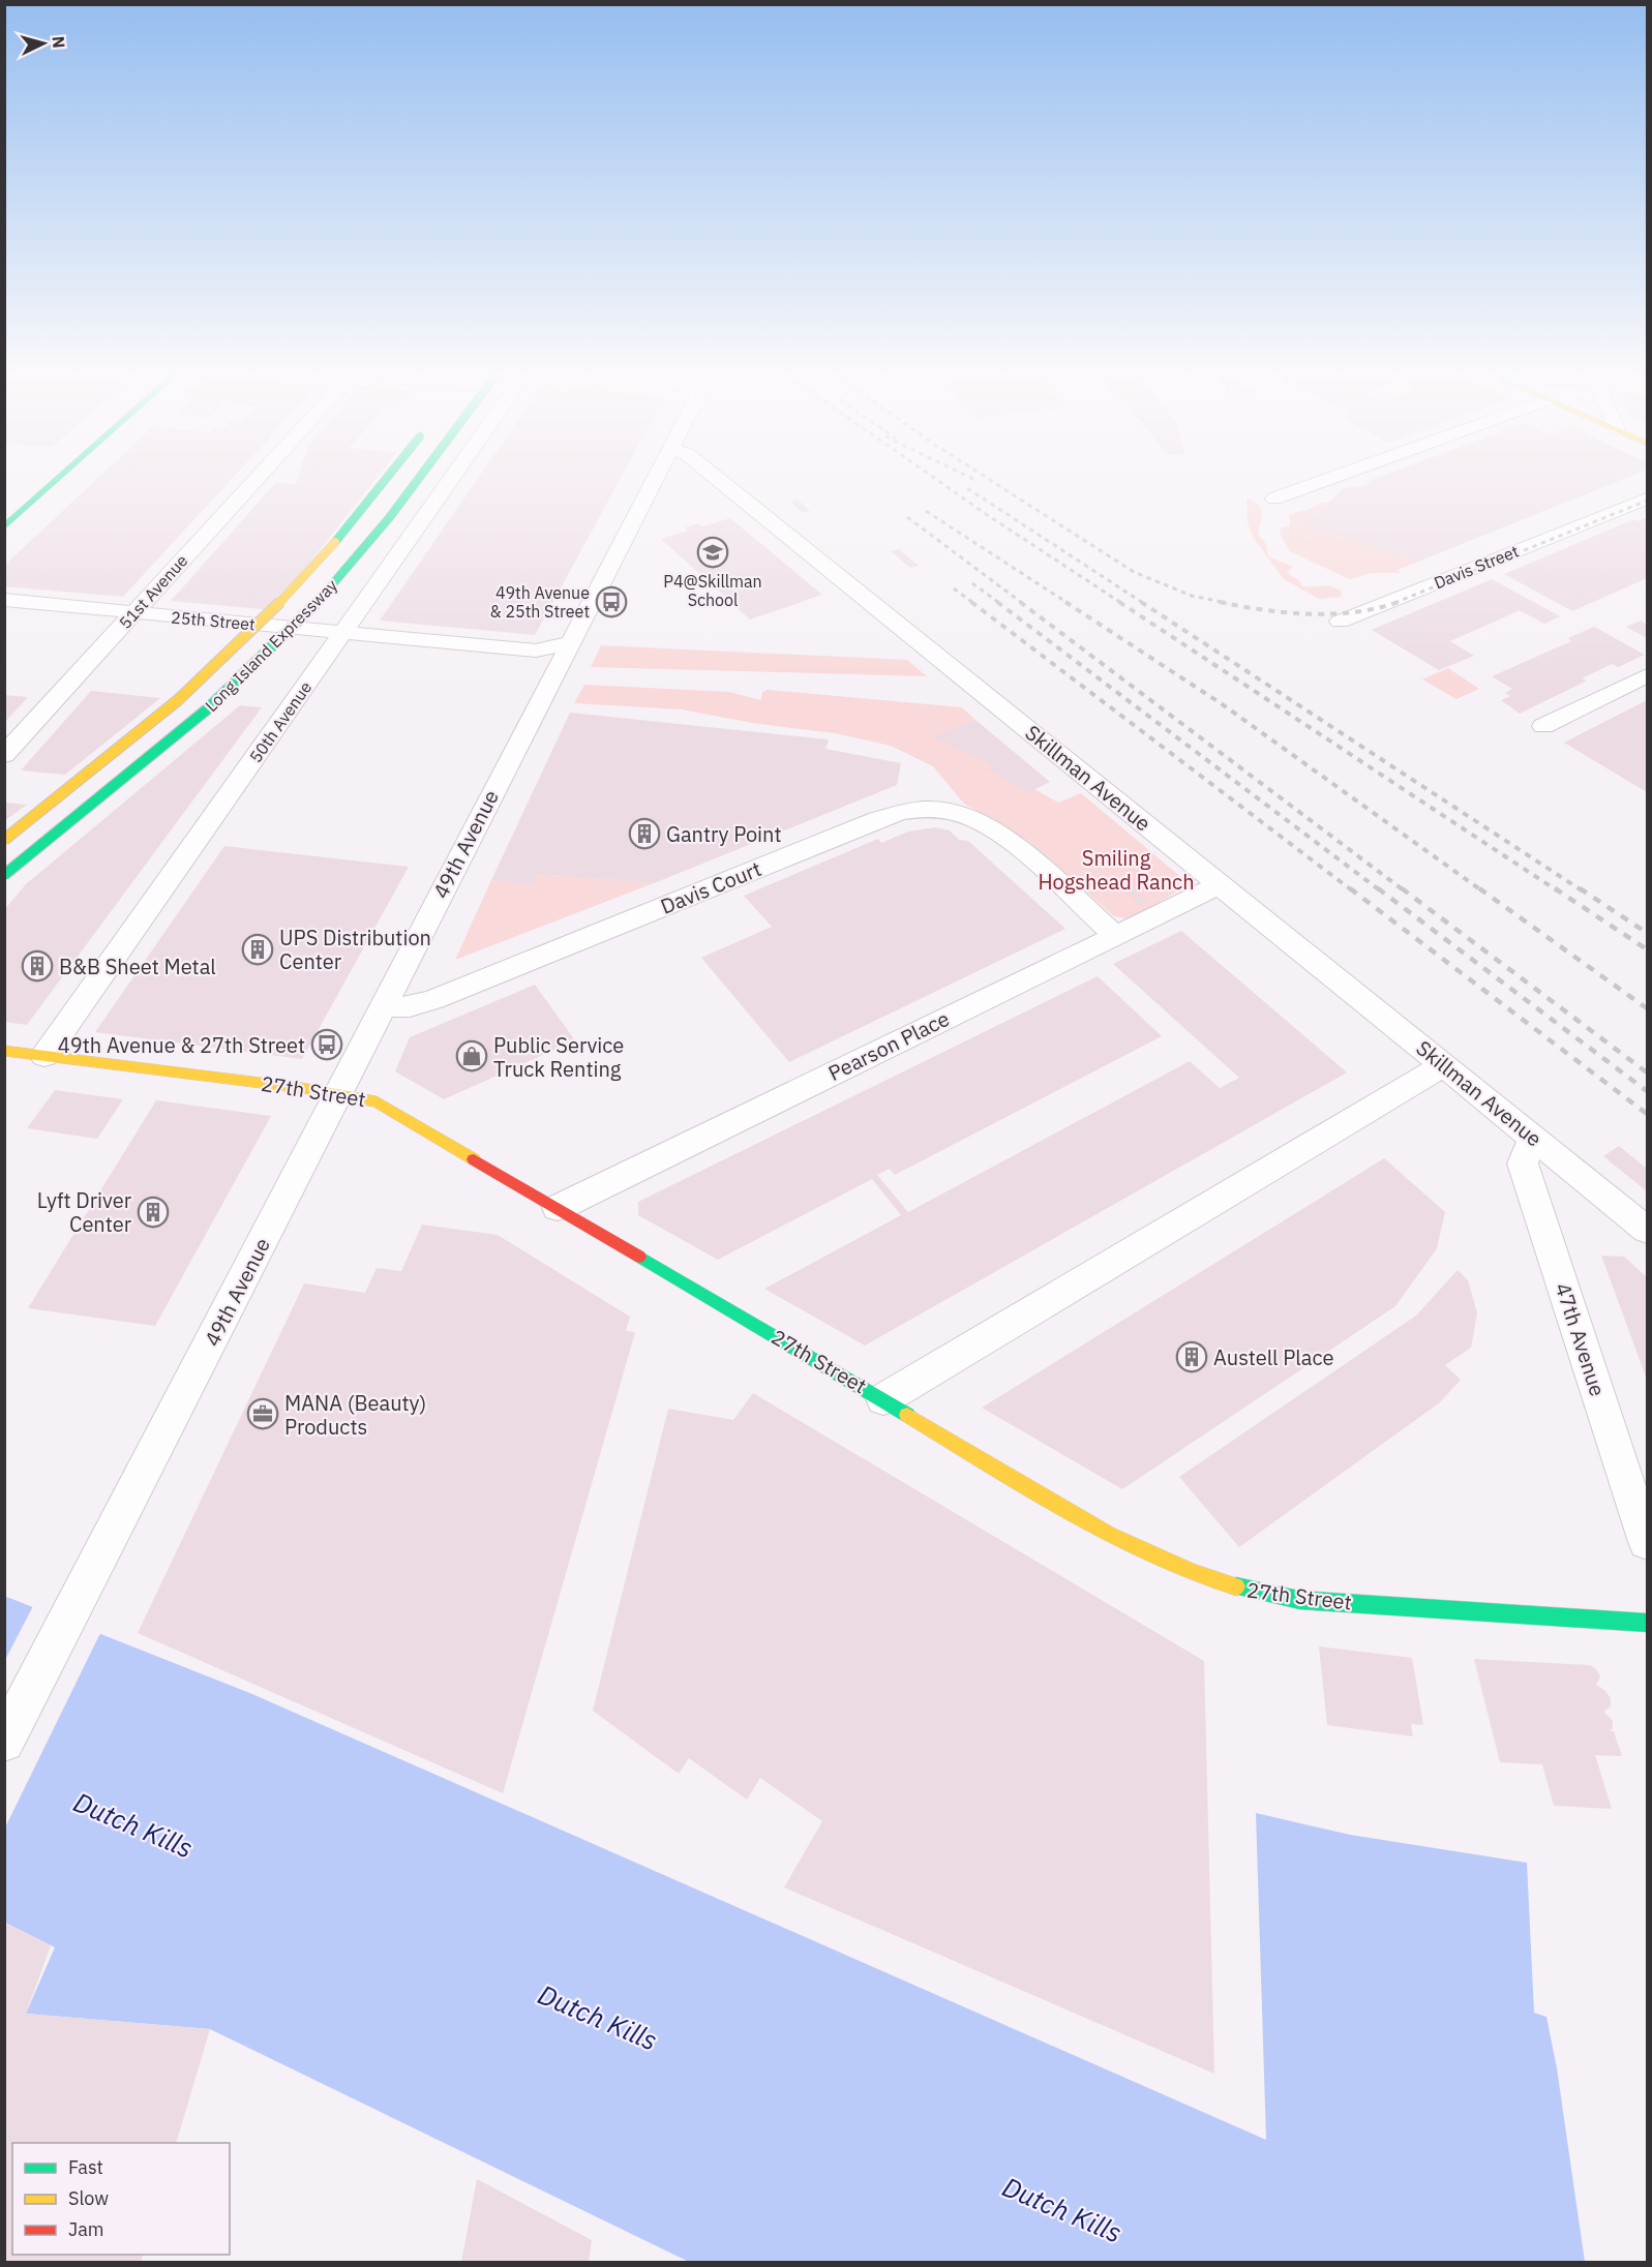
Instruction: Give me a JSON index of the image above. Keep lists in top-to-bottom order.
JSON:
{
  "streets": {
    "main road": ["Long Island Expressway", "27th Street"],
    "street": [
      "Davis Street",
      "51st Avenue",
      "25th Street",
      "50th Avenue",
      "Skillman Avenue",
      "49th Avenue",
      "Davis Court",
      "Pearson Place",
      "47th Avenue"
    ]
  },
  "crossings": [
    ["51st Avenue", "25th Street"],
    ["25th Street", "50th Avenue"],
    ["25th Street", "49th Avenue"],
    ["50th Avenue", "27th Street"],
    ["Skillman Avenue", "Pearson Place"],
    ["Skillman Avenue", "47th Avenue"],
    ["49th Avenue", "Davis Court"],
    ["49th Avenue", "27th Street"],
    ["Davis Court", "Pearson Place"],
    ["Pearson Place", "27th Street"]
  ],
  "water": ["Dutch Kills"],
  "parks": ["Smiling Hogshead Ranch"],
  "places": {
    "school or university": ["P4@Skillman School"],
    "bus stop": ["49th Avenue & 25th Street", "49th Avenue & 27th Street"],
    "building": [
      "Gantry Point",
      "UPS Distribution Center",
      "B&B Sheet Metal",
      "Lyft Driver Center",
      "Austell Place"
    ],
    "shop": ["Public Service Truck Renting"],
    "office": ["MANA (Beauty) Products"]
  },
  "legend": ["Fast", "Slow", "Jam"],
  "north": "right"
}
